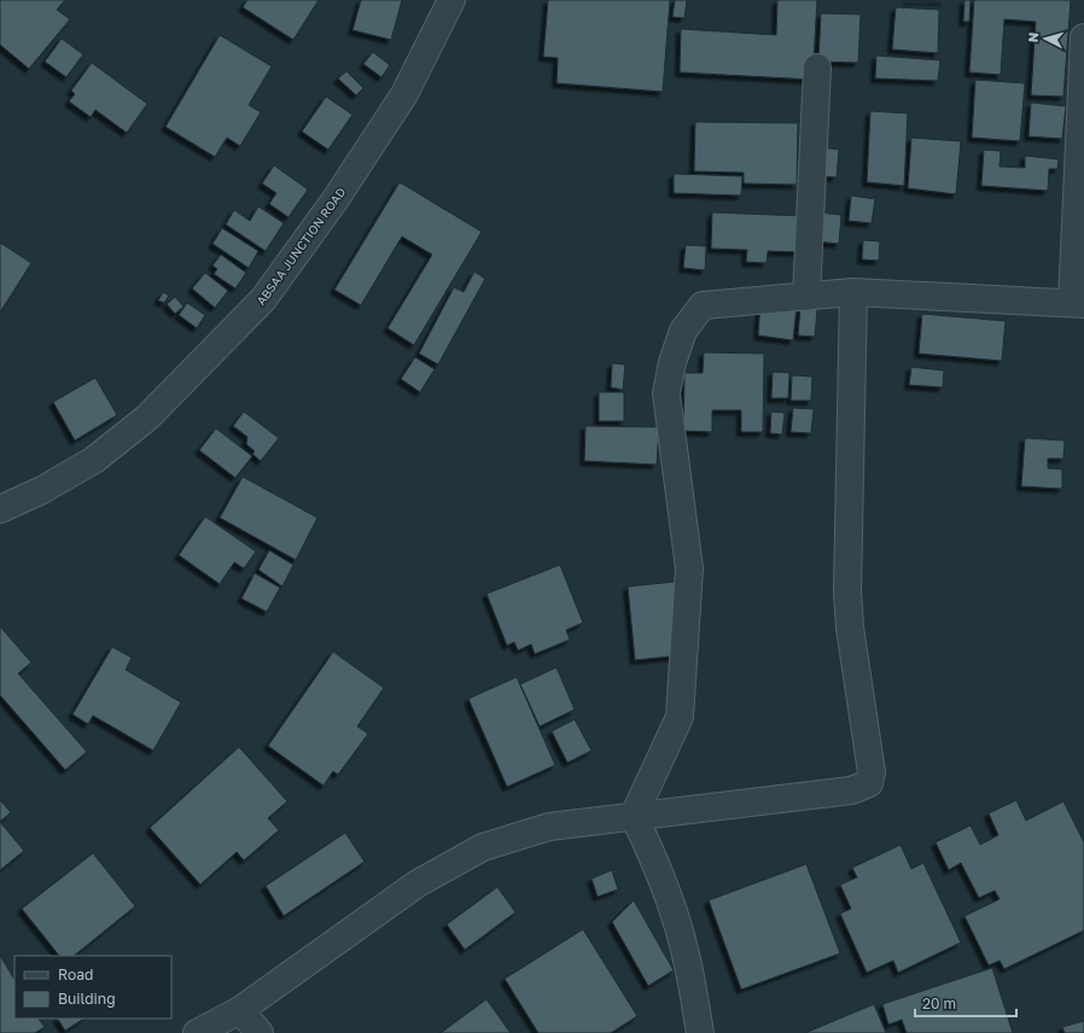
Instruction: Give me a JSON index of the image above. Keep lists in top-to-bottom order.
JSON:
{
  "streets": {
    "street": ["ABSAA JUNCTION ROAD"]
  },
  "legend": ["Road", "Building"],
  "scale_bar": "20 m",
  "north": "left"
}
